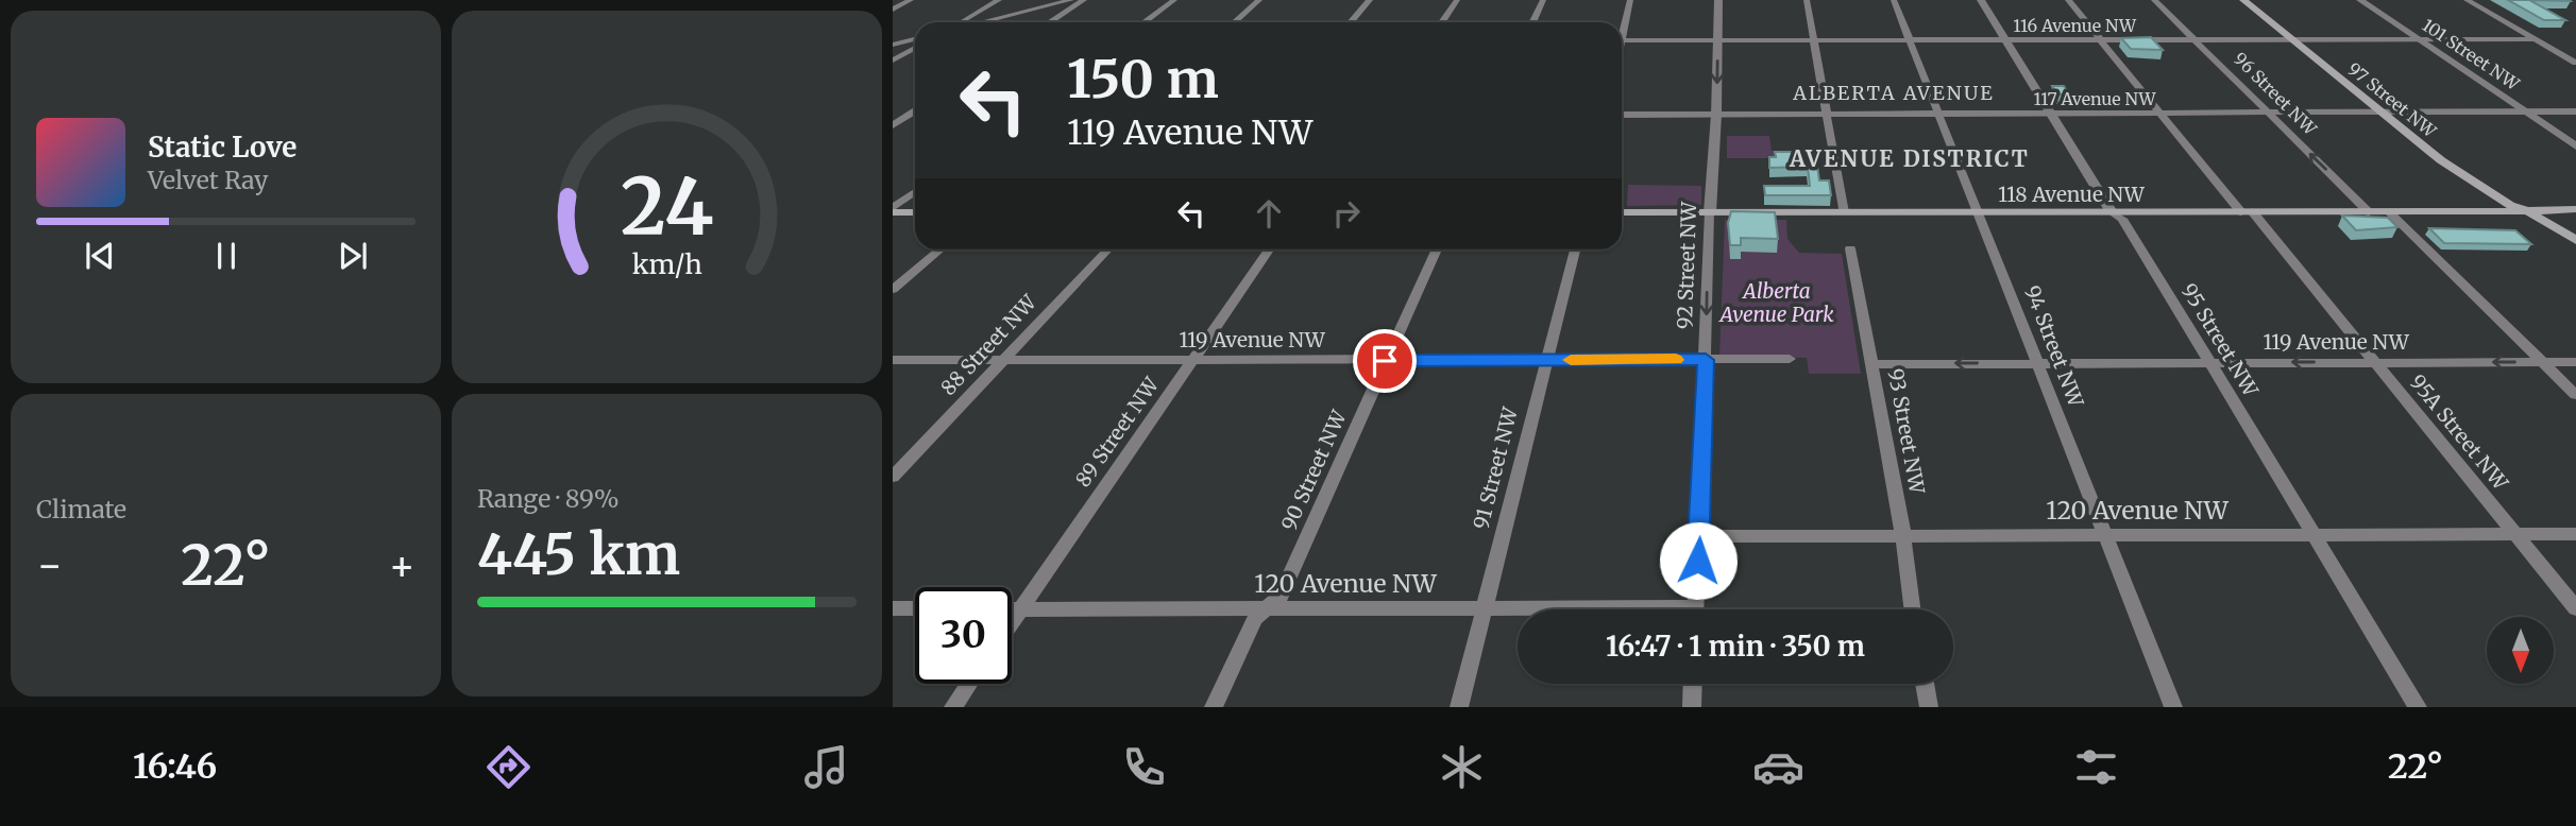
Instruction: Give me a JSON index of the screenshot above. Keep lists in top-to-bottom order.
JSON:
{
  "streets": {
    "main road": ["97 Street NW", "118 Avenue NW"],
    "street": [
      "116 Avenue NW",
      "101 Street NW",
      "96 Street NW",
      "117 Avenue NW",
      "92 Street NW",
      "119 Avenue NW",
      "95 Street NW",
      "88 Street NW",
      "94 Street NW",
      "93 Street NW",
      "89 Street NW",
      "95A Street NW",
      "91 Street NW",
      "90 Street NW",
      "120 Avenue NW"
    ]
  },
  "crossings": [
    ["116 Avenue NW", "101 Street NW"],
    ["116 Avenue NW", "96 Street NW"],
    ["116 Avenue NW", "97 Street NW"],
    ["116 Avenue NW", "92 Street NW"],
    ["116 Avenue NW", "95 Street NW"],
    ["116 Avenue NW", "94 Street NW"],
    ["116 Avenue NW", "95A Street NW"],
    ["101 Street NW", "117 Avenue NW"],
    ["96 Street NW", "117 Avenue NW"],
    ["96 Street NW", "118 Avenue NW"],
    ["117 Avenue NW", "97 Street NW"],
    ["117 Avenue NW", "92 Street NW"],
    ["117 Avenue NW", "95 Street NW"],
    ["117 Avenue NW", "94 Street NW"],
    ["117 Avenue NW", "95A Street NW"],
    ["97 Street NW", "118 Avenue NW"],
    ["118 Avenue NW", "92 Street NW"],
    ["118 Avenue NW", "95 Street NW"],
    ["118 Avenue NW", "94 Street NW"],
    ["118 Avenue NW", "95A Street NW"],
    ["92 Street NW", "119 Avenue NW"],
    ["92 Street NW", "120 Avenue NW"],
    ["119 Avenue NW", "95 Street NW"],
    ["119 Avenue NW", "88 Street NW"],
    ["119 Avenue NW", "94 Street NW"],
    ["119 Avenue NW", "93 Street NW"],
    ["119 Avenue NW", "89 Street NW"],
    ["119 Avenue NW", "95A Street NW"],
    ["119 Avenue NW", "91 Street NW"],
    ["119 Avenue NW", "90 Street NW"],
    ["95 Street NW", "120 Avenue NW"],
    ["94 Street NW", "120 Avenue NW"],
    ["93 Street NW", "120 Avenue NW"],
    ["89 Street NW", "120 Avenue NW"],
    ["95A Street NW", "120 Avenue NW"],
    ["91 Street NW", "120 Avenue NW"],
    ["90 Street NW", "120 Avenue NW"]
  ],
  "one_way": ["96 Street NW"],
  "districts": ["ALBERTA AVENUE", "AVENUE DISTRICT"],
  "parks": ["Alberta Avenue Park"],
  "north": "bottom",
  "page": {
    "turn": ["150 m", "119 Avenue NW"],
    "song": ["Static Love", "Velvet Ray"],
    "tile": [
      "Climate",
      ["Range · 89%", "445 km"]
    ],
    "heat": ["−", "22°", "+"],
    "limit": "30",
    "trip": "16:47 · 1 min · 350 m",
    "tabs": ["16:46", "22°"],
    "gauge": ["24", "km/h"]
  }
}
